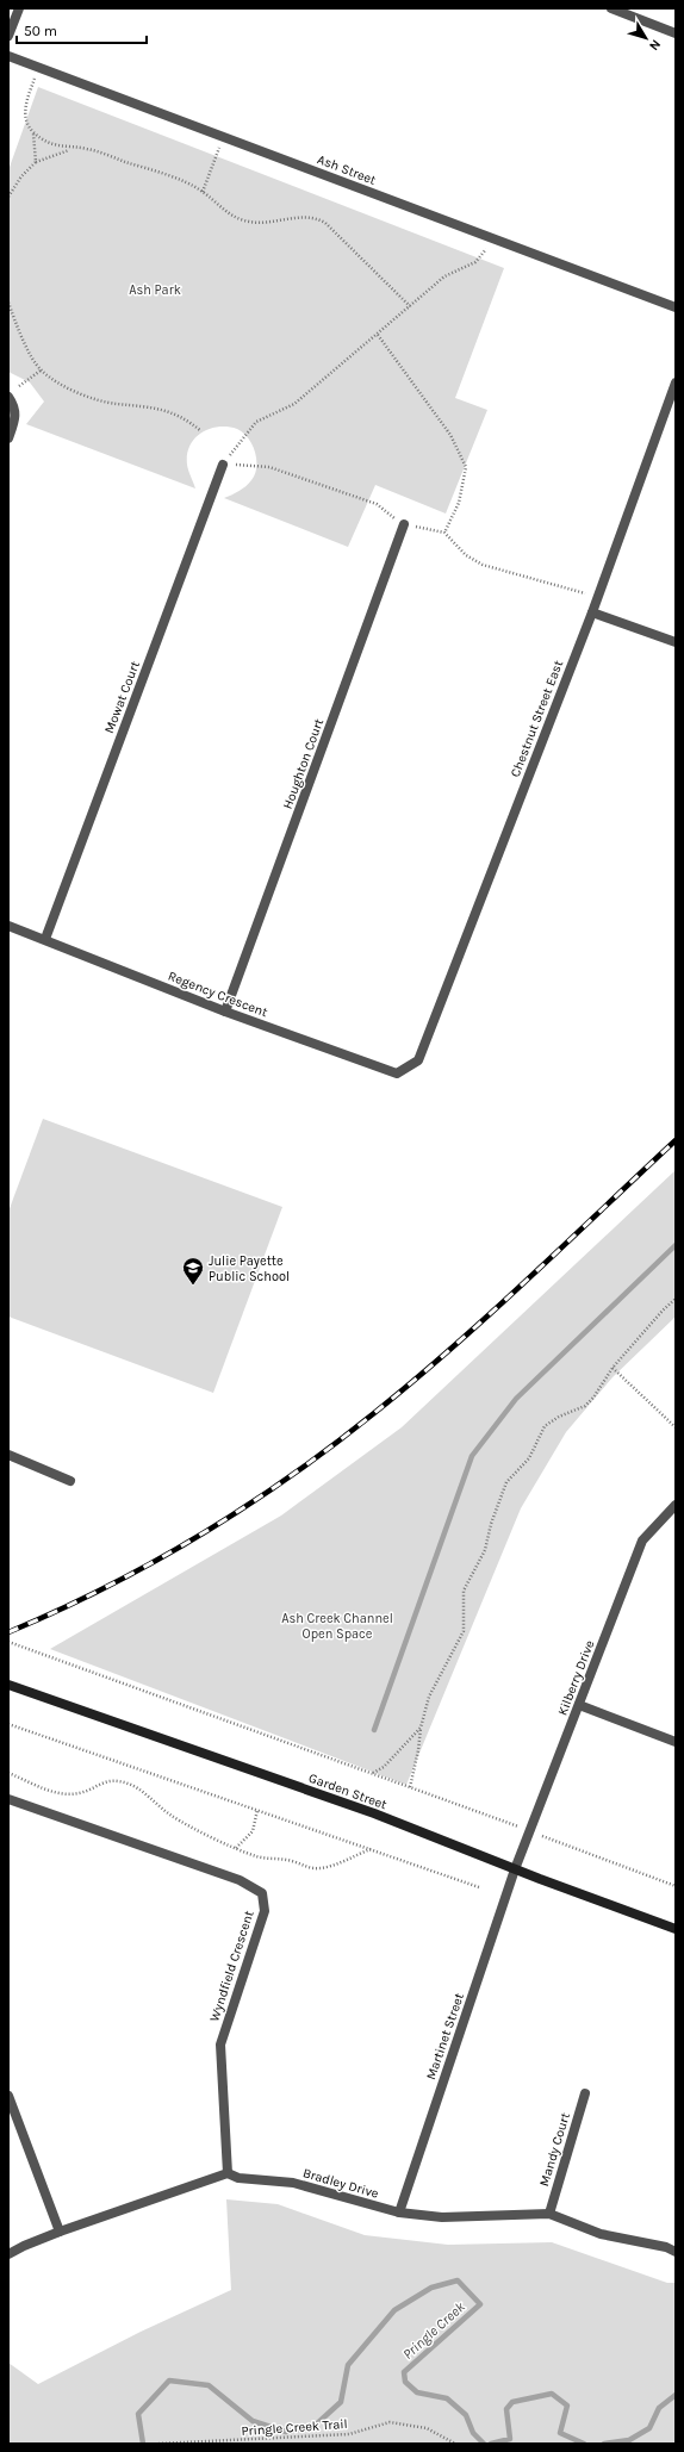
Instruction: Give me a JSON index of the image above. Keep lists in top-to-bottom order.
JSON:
{
  "streets": {
    "street": [
      "Ash Street",
      "Mowat Court",
      "Chestnut Street East",
      "Houghton Court",
      "Regency Crescent",
      "Kilberry Drive",
      "Garden Street",
      "Wyndfield Crescent",
      "Martinet Street",
      "Mandy Court",
      "Bradley Drive"
    ],
    "path": ["Pringle Creek Trail"]
  },
  "crossings": [
    ["Mowat Court", "Regency Crescent"],
    ["Chestnut Street East", "Regency Crescent"],
    ["Houghton Court", "Regency Crescent"],
    ["Kilberry Drive", "Garden Street"],
    ["Kilberry Drive", "Martinet Street"],
    ["Garden Street", "Martinet Street"],
    ["Wyndfield Crescent", "Bradley Drive"],
    ["Martinet Street", "Bradley Drive"],
    ["Mandy Court", "Bradley Drive"]
  ],
  "water": ["Pringle Creek"],
  "parks": ["Ash Park", "Ash Creek Channel Open Space"],
  "places": {
    "school or university": ["Julie Payette Public School"]
  },
  "scale_bar": "50 m",
  "north": "bottom right"
}
